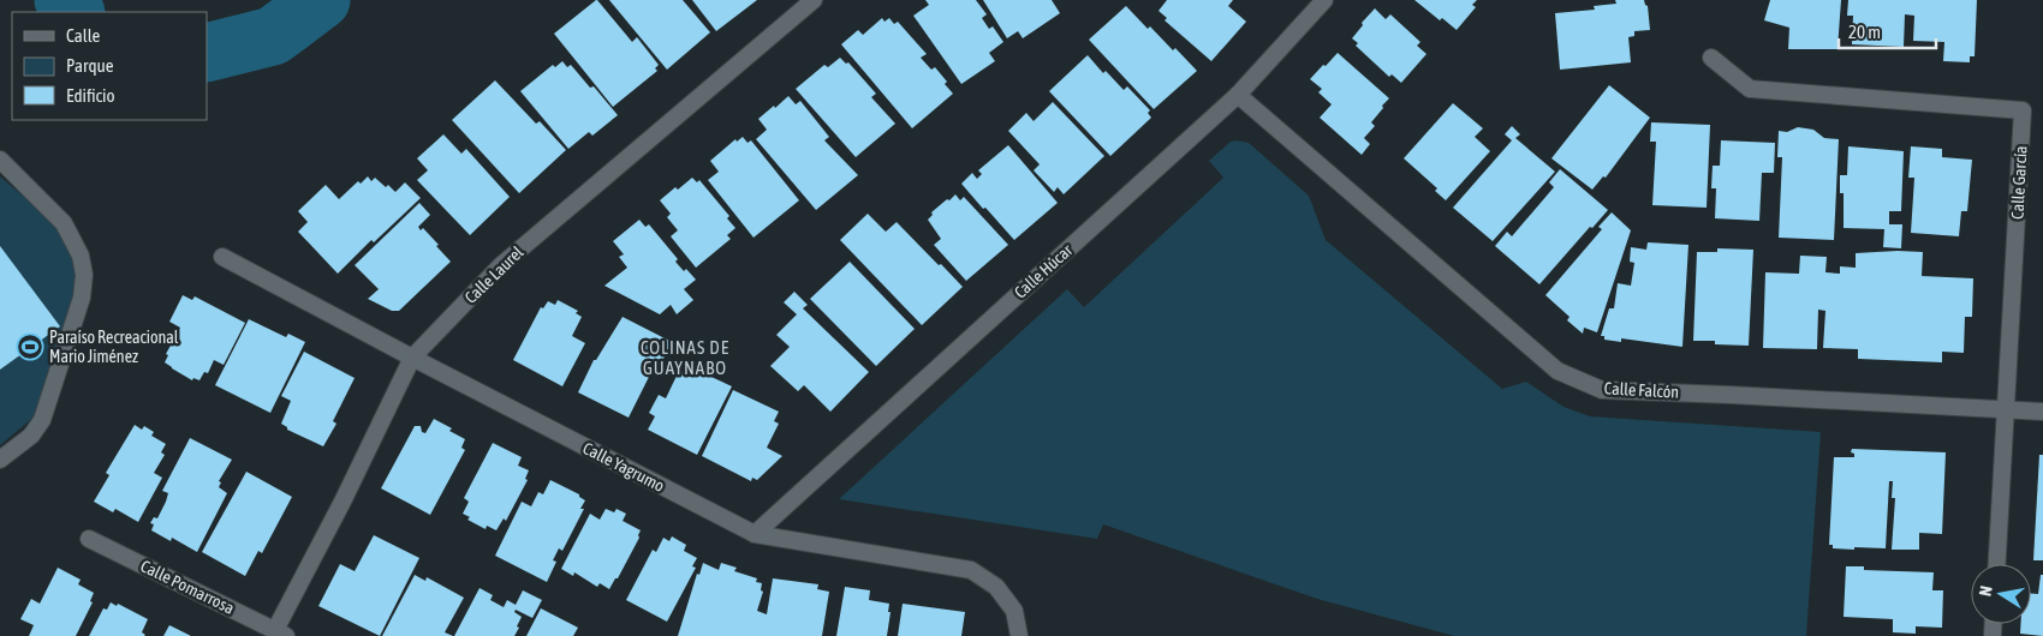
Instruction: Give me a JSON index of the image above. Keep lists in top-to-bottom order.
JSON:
{
  "streets": {
    "street": [
      "Calle García",
      "Calle Húcar",
      "Calle Laurel",
      "Calle Falcón",
      "Calle Yagrumo",
      "Calle Pomarrosa"
    ]
  },
  "crossings": [
    ["Calle García", "Calle Falcón"],
    ["Calle Húcar", "Calle Falcón"],
    ["Calle Húcar", "Calle Yagrumo"],
    ["Calle Laurel", "Calle Yagrumo"],
    ["Calle Laurel", "Calle Pomarrosa"]
  ],
  "districts": ["COLINAS DE GUAYNABO"],
  "places": {
    "sports": ["Paraíso Recreacional Mario Jiménez"]
  },
  "legend": ["Calle", "Parque", "Edificio"],
  "scale_bar": "20 m",
  "north": "left"
}
